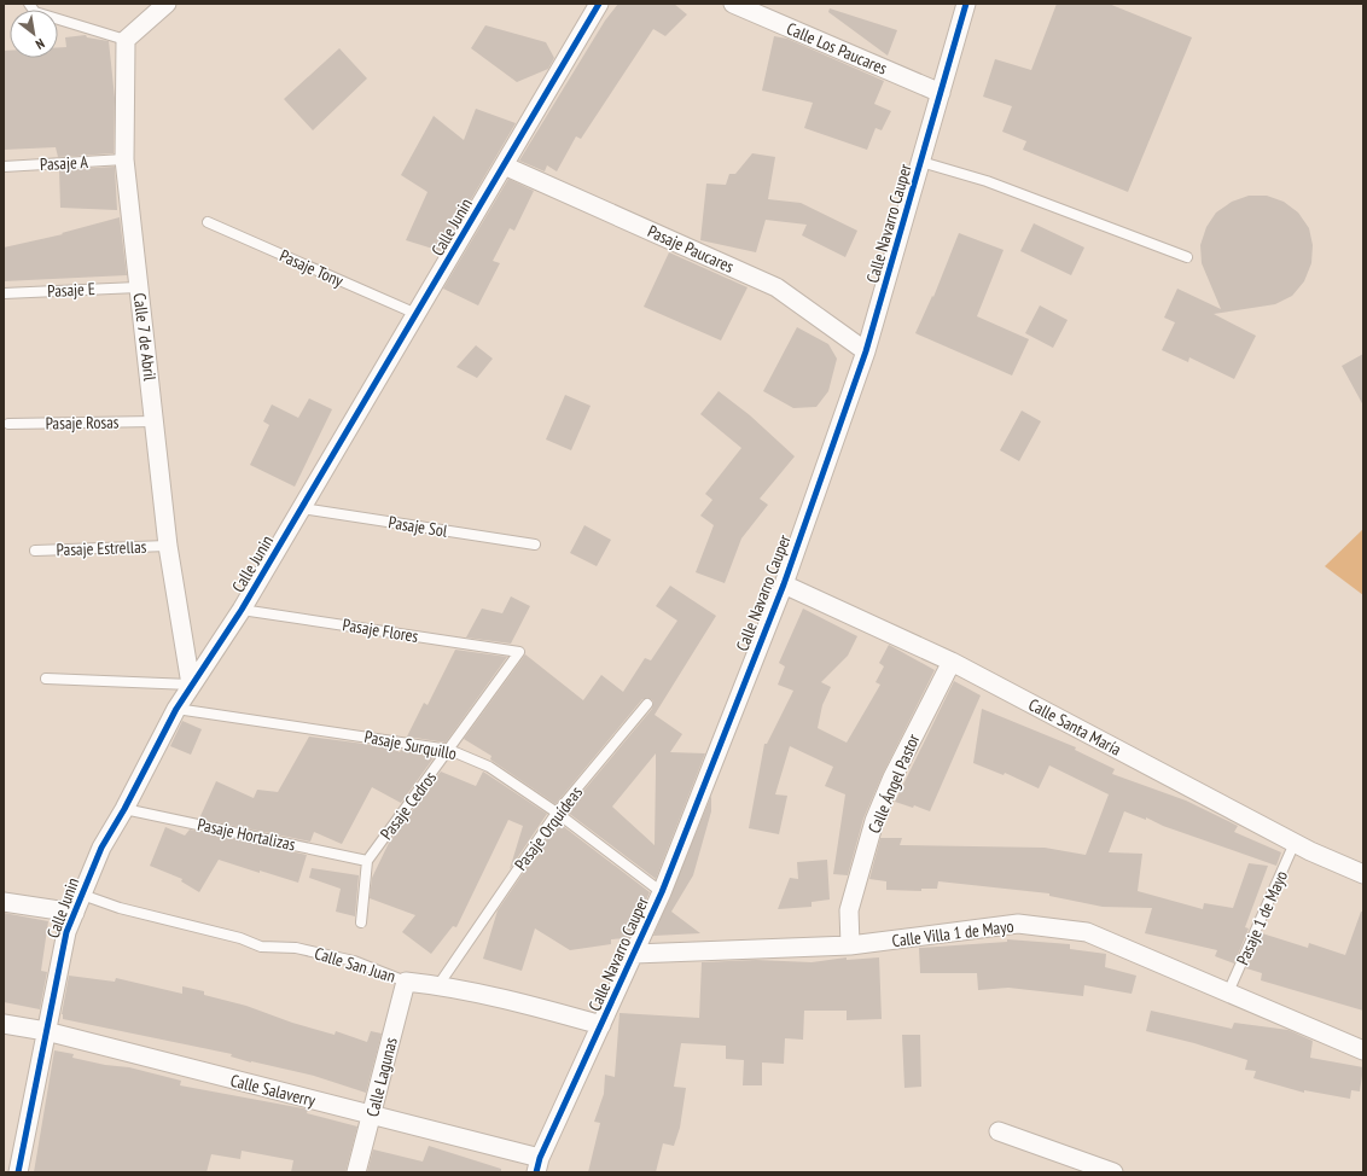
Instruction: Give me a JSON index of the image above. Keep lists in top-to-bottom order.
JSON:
{
  "streets": {
    "street": [
      "Calle Los Paucares",
      "Calle Navarro Cauper",
      "Calle Junin",
      "Pasaje Paucares",
      "Calle 7 de Abril",
      "Calle Santa María",
      "Calle Ángel Pastor",
      "Calle Villa 1 de Mayo",
      "Calle San Juan",
      "Calle Lagunas",
      "Calle Salaverry"
    ],
    "lane": [
      "Pasaje A",
      "Pasaje Tony",
      "Pasaje E",
      "Pasaje Rosas",
      "Pasaje Sol",
      "Pasaje Estrellas",
      "Pasaje Flores",
      "Pasaje Surquillo",
      "Pasaje Cedros",
      "Pasaje Orquídeas",
      "Pasaje Hortalizas",
      "Pasaje 1 de Mayo"
    ]
  },
  "crossings": [
    ["Calle Los Paucares", "Calle Navarro Cauper"],
    ["Pasaje A", "Calle 7 de Abril"],
    ["Calle Navarro Cauper", "Pasaje Paucares"],
    ["Calle Navarro Cauper", "Calle Santa María"],
    ["Calle Navarro Cauper", "Pasaje Surquillo"],
    ["Calle Navarro Cauper", "Calle Villa 1 de Mayo"],
    ["Calle Navarro Cauper", "Calle San Juan"],
    ["Calle Navarro Cauper", "Calle Salaverry"],
    ["Calle Junin", "Pasaje Paucares"],
    ["Calle Junin", "Pasaje Tony"],
    ["Calle Junin", "Calle 7 de Abril"],
    ["Calle Junin", "Pasaje Sol"],
    ["Calle Junin", "Pasaje Flores"],
    ["Calle Junin", "Pasaje Surquillo"],
    ["Calle Junin", "Pasaje Hortalizas"],
    ["Calle Junin", "Calle San Juan"],
    ["Calle Junin", "Calle Salaverry"],
    ["Pasaje E", "Calle 7 de Abril"],
    ["Calle 7 de Abril", "Pasaje Rosas"],
    ["Calle 7 de Abril", "Pasaje Estrellas"],
    ["Pasaje Flores", "Pasaje Cedros"],
    ["Calle Santa María", "Calle Ángel Pastor"],
    ["Calle Santa María", "Pasaje 1 de Mayo"],
    ["Pasaje Surquillo", "Pasaje Cedros"],
    ["Pasaje Surquillo", "Pasaje Orquídeas"],
    ["Calle Ángel Pastor", "Calle Villa 1 de Mayo"],
    ["Pasaje Cedros", "Pasaje Hortalizas"],
    ["Pasaje Orquídeas", "Calle San Juan"],
    ["Pasaje 1 de Mayo", "Calle Villa 1 de Mayo"],
    ["Calle San Juan", "Calle Lagunas"],
    ["Calle Lagunas", "Calle Salaverry"]
  ],
  "north": "bottom right"
}
